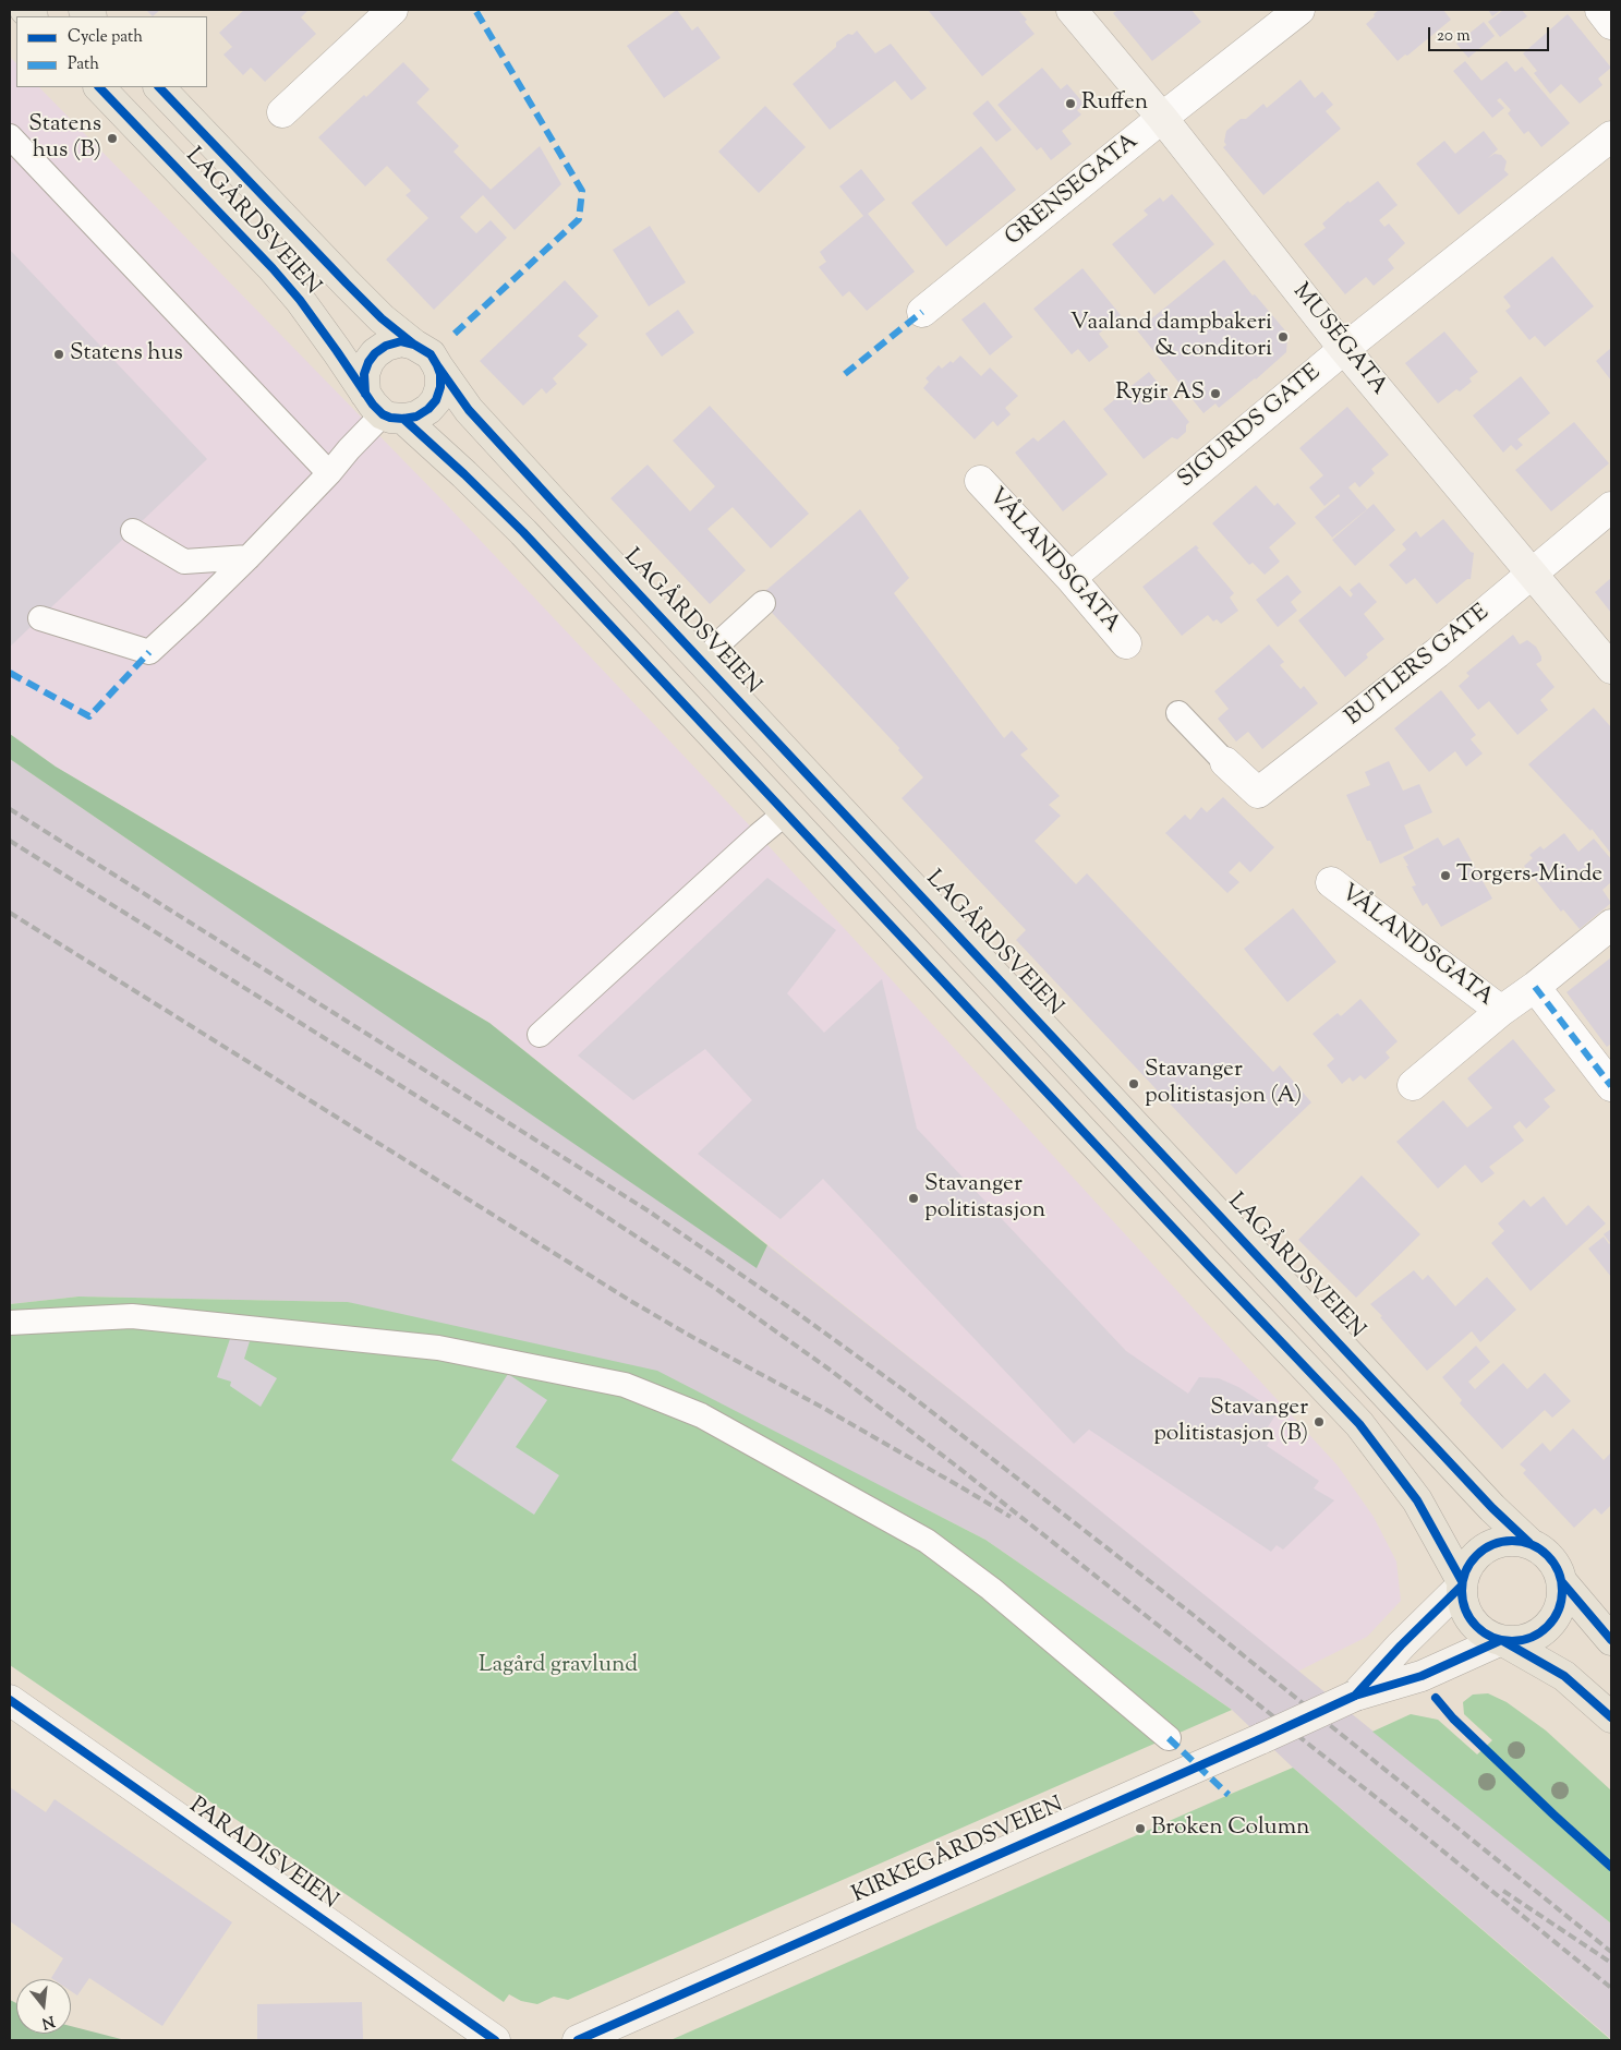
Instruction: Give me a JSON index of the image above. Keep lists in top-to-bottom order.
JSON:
{
  "streets": {
    "main road": ["LAGÅRDSVEIEN"],
    "street": [
      "GRENSEGATA",
      "MUSÉGATA",
      "SIGURDS GATE",
      "VÅLANDSGATA",
      "BUTLERS GATE",
      "KIRKEGÅRDSVEIEN",
      "PARADISVEIEN"
    ]
  },
  "crossings": [
    ["GRENSEGATA", "MUSÉGATA"],
    ["LAGÅRDSVEIEN", "KIRKEGÅRDSVEIEN"],
    ["MUSÉGATA", "SIGURDS GATE"],
    ["MUSÉGATA", "BUTLERS GATE"],
    ["SIGURDS GATE", "VÅLANDSGATA"]
  ],
  "parks": ["Lagård gravlund"],
  "places": [
    "Ruffen",
    "Statens hus (B)",
    "Vaaland dampbakeri & conditori",
    "Statens hus",
    "Rygir AS",
    "Torgers-Minde",
    "Stavanger politistasjon (A)",
    "Stavanger politistasjon",
    "Stavanger politistasjon (B)",
    "Broken Column"
  ],
  "legend": ["Cycle path", "Path"],
  "scale_bar": "20 m",
  "north": "bottom"
}
